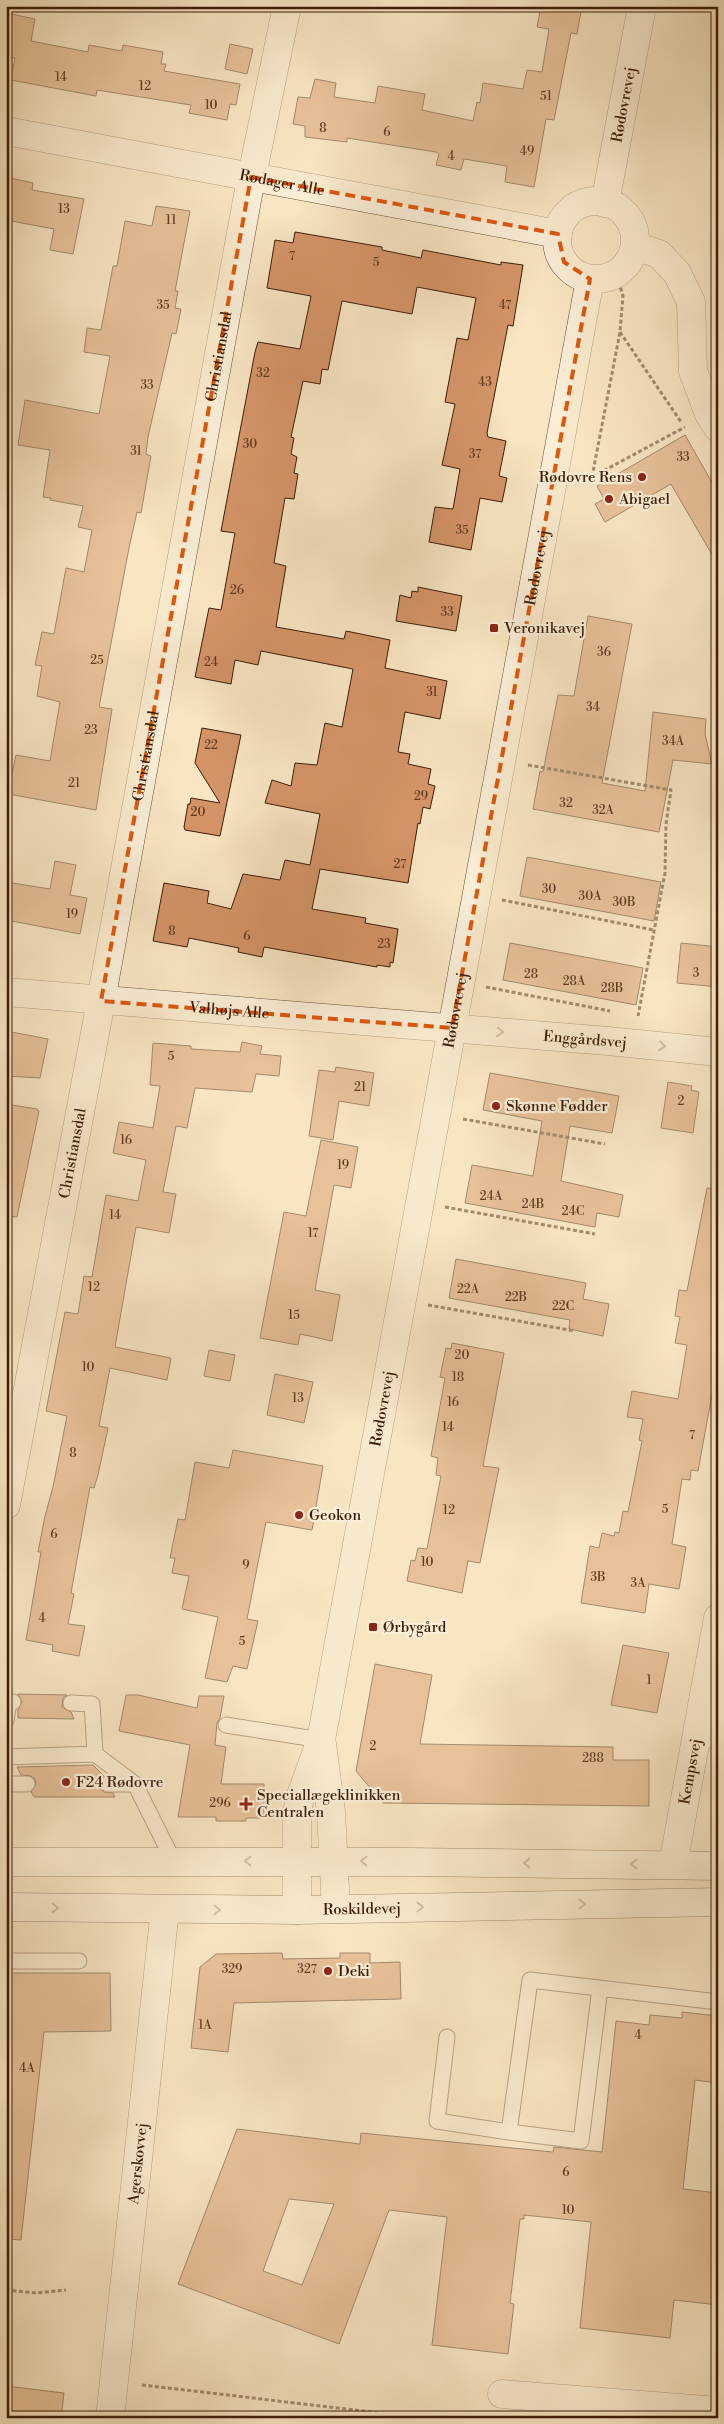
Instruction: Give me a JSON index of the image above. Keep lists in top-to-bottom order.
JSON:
{
  "streets": {
    "street": [
      "Rødovrevej",
      "Rødager Alle",
      "Christiansdal",
      "Valhøjs Alle",
      "Enggårdsvej",
      "Kempsvej",
      "Roskildevej",
      "Agerskovvej"
    ]
  },
  "crossings": [
    ["Rødovrevej", "Rødager Alle"],
    ["Rødovrevej", "Valhøjs Alle"],
    ["Rødovrevej", "Enggårdsvej"],
    ["Rødovrevej", "Roskildevej"],
    ["Rødager Alle", "Christiansdal"],
    ["Christiansdal", "Valhøjs Alle"],
    ["Valhøjs Alle", "Enggårdsvej"],
    ["Roskildevej", "Agerskovvej"]
  ],
  "one_way": ["Enggårdsvej"],
  "places": {
    "other": [
      "Rødovre Rens",
      "Abigael",
      "Skønne Fødder",
      "Geokon",
      "F24 Rødovre",
      "Deki"
    ],
    "transit": ["Veronikavej", "Ørbygård"],
    "health": ["Speciallægeklinikken Centralen"]
  },
  "house_numbers": [
    "14",
    "12",
    "51",
    "10",
    "8",
    "6",
    "49",
    "4",
    "13",
    "11",
    "7",
    "5",
    "35",
    "47",
    "32",
    "43",
    "33",
    "30",
    "31",
    "37",
    "33",
    "35",
    "26",
    "33",
    "36",
    "25",
    "24",
    "31",
    "34",
    "23",
    "34A",
    "22",
    "21",
    "29",
    "32",
    "32A",
    "20",
    "27",
    "30",
    "30A",
    "30B",
    "19",
    "8",
    "6",
    "23",
    "3",
    "28",
    "28A",
    "28B",
    "5",
    "21",
    "2",
    "16",
    "19",
    "24A",
    "24B",
    "24C",
    "14",
    "17",
    "12",
    "22A",
    "22B",
    "22C",
    "15",
    "20",
    "10",
    "18",
    "13",
    "16",
    "14",
    "7",
    "8",
    "5",
    "12",
    "6",
    "10",
    "9",
    "3B",
    "3A",
    "4",
    "5",
    "1",
    "2",
    "288",
    "296",
    "329",
    "327",
    "1A",
    "4",
    "4A",
    "6",
    "10"
  ]
}
